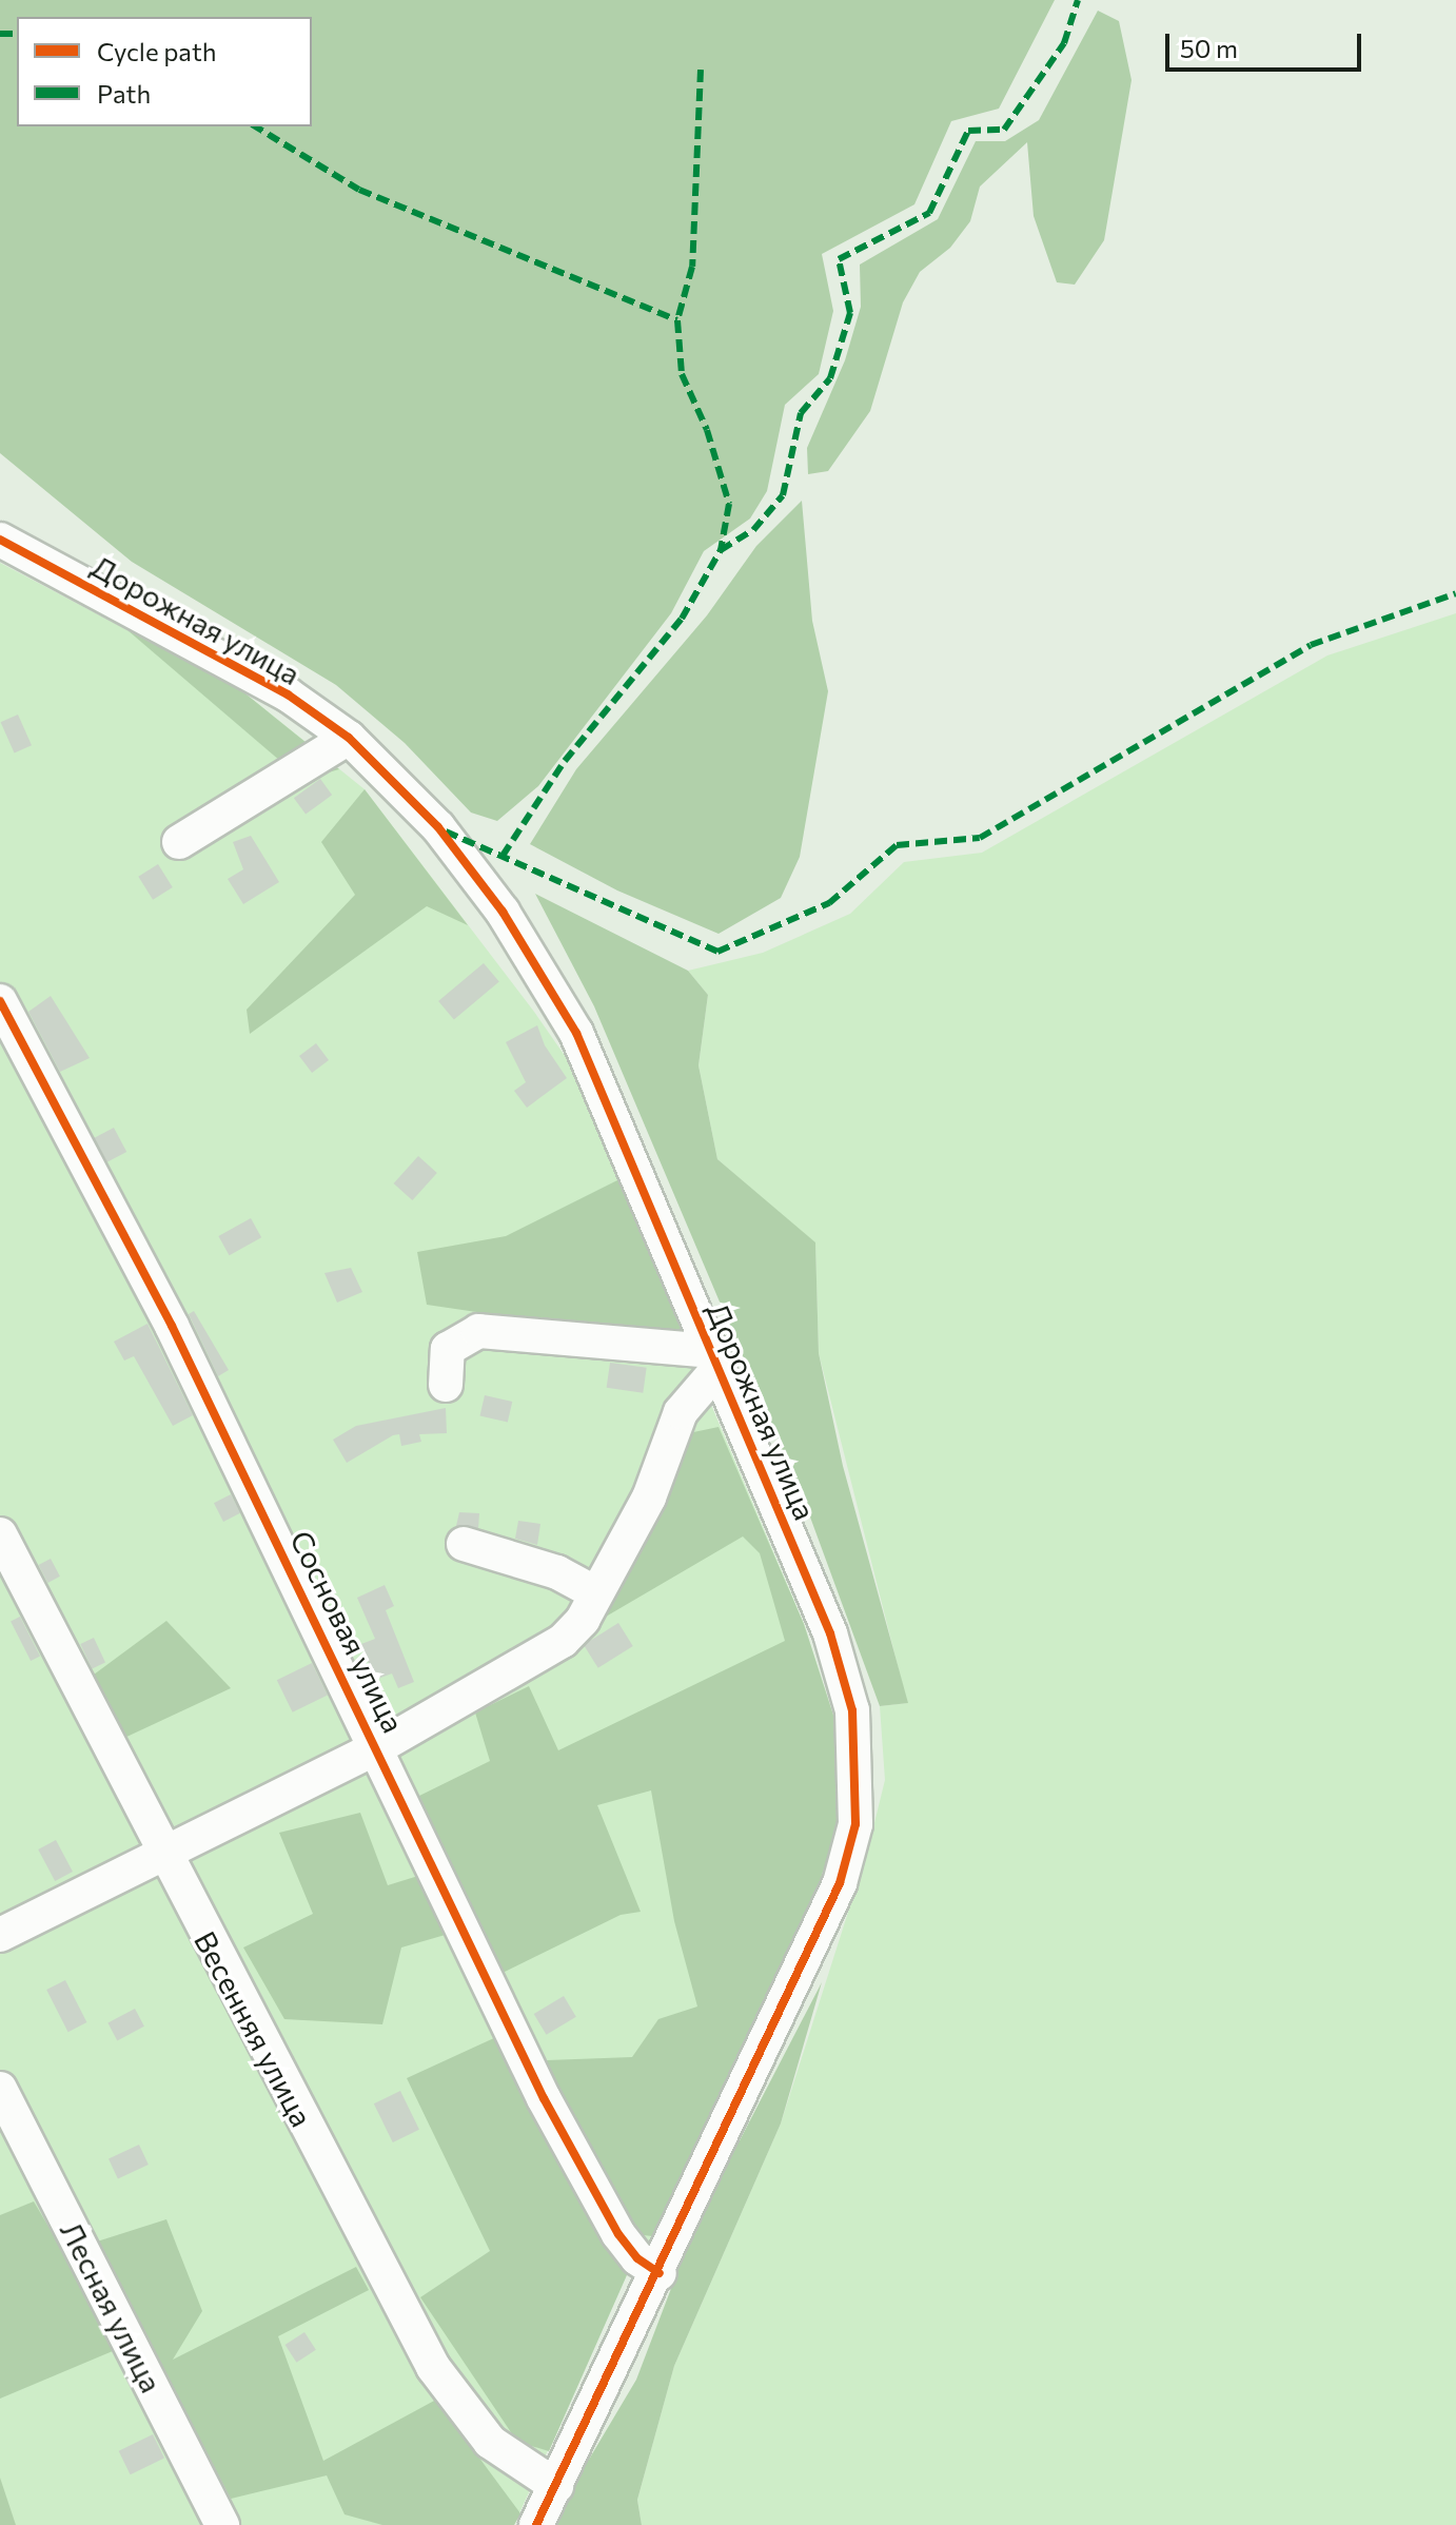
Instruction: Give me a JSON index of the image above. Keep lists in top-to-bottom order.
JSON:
{
  "streets": {
    "street": [
      "Дорожная улица",
      "Сосновая улица",
      "Весенняя улица",
      "Лесная улица"
    ]
  },
  "crossings": [
    ["Дорожная улица", "Сосновая улица"],
    ["Дорожная улица", "Весенняя улица"]
  ],
  "legend": ["Cycle path", "Path"],
  "scale_bar": "50 m"
}
